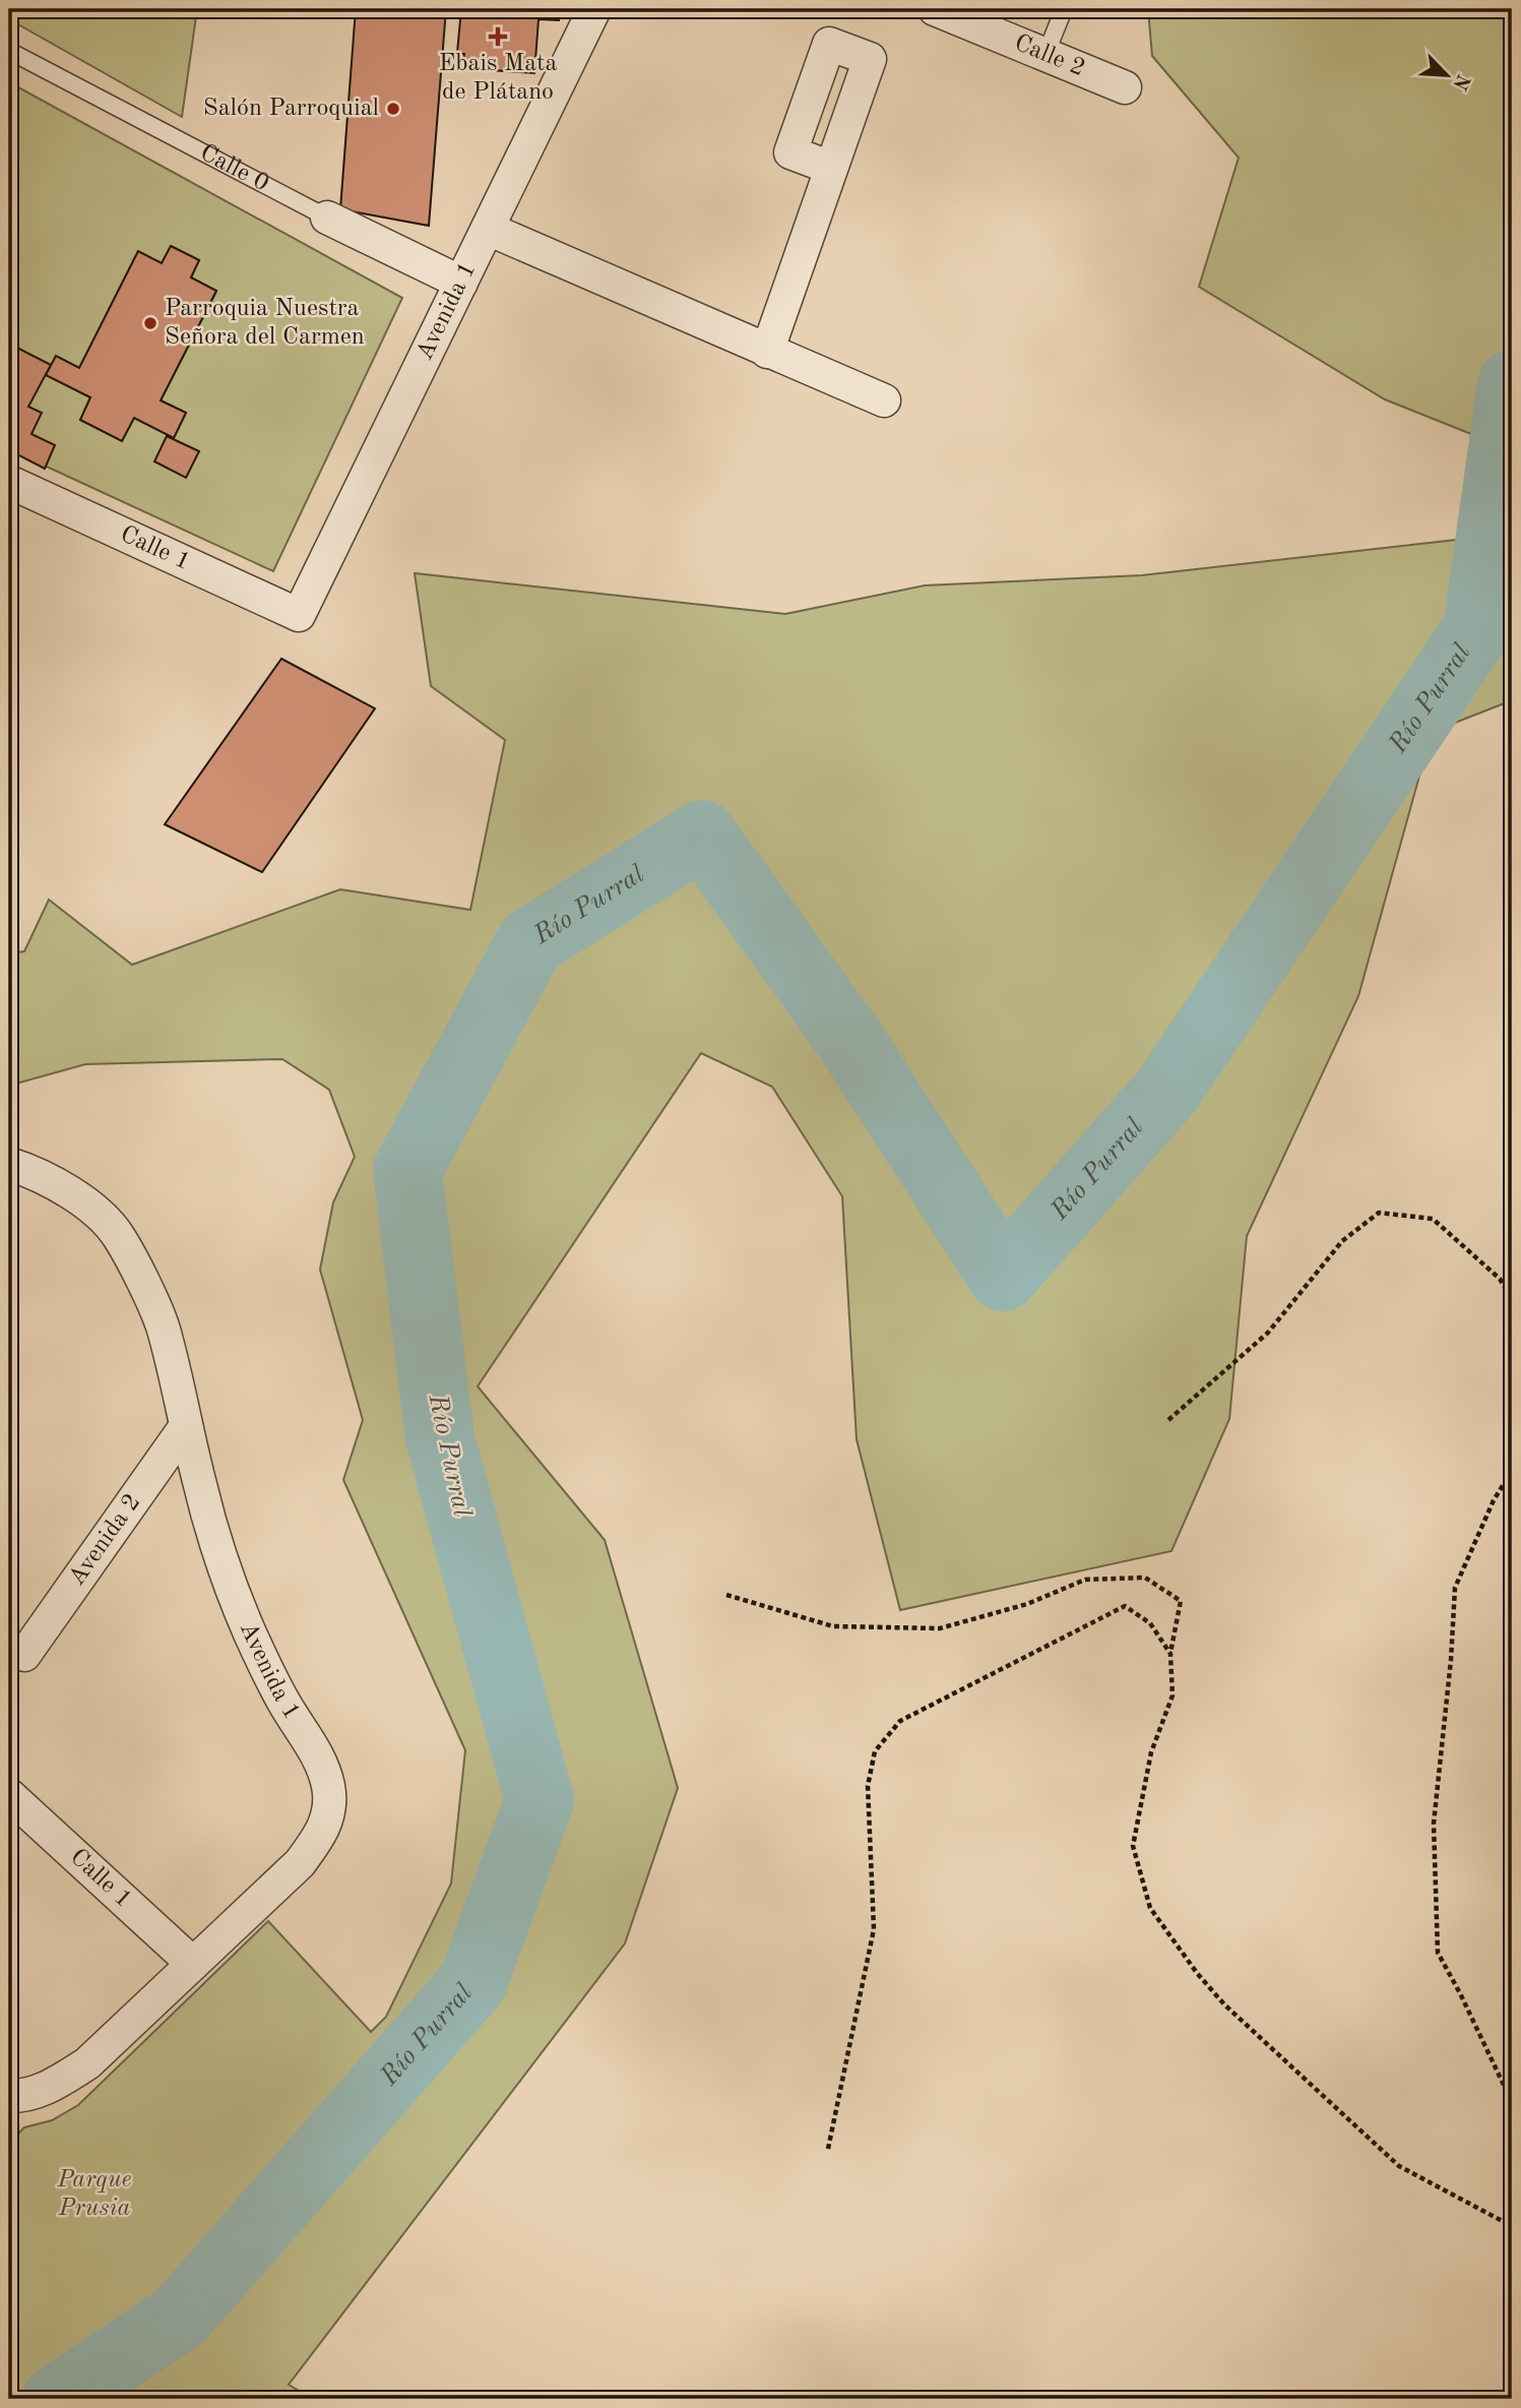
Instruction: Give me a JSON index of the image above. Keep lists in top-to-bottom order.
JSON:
{
  "streets": {
    "street": [
      "Calle 2",
      "Calle 0",
      "Avenida 1",
      "Calle 1",
      "Avenida 2"
    ]
  },
  "crossings": [
    ["Calle 0", "Avenida 1"],
    ["Avenida 1", "Calle 1"],
    ["Avenida 1", "Avenida 2"]
  ],
  "water": ["Río Purral"],
  "parks": ["Parque Prusia"],
  "places": {
    "health": ["Ebais Mata de Plátano"],
    "other": ["Salón Parroquial", "Parroquia Nuestra Señora del Carmen"]
  },
  "north": "bottom right"
}
